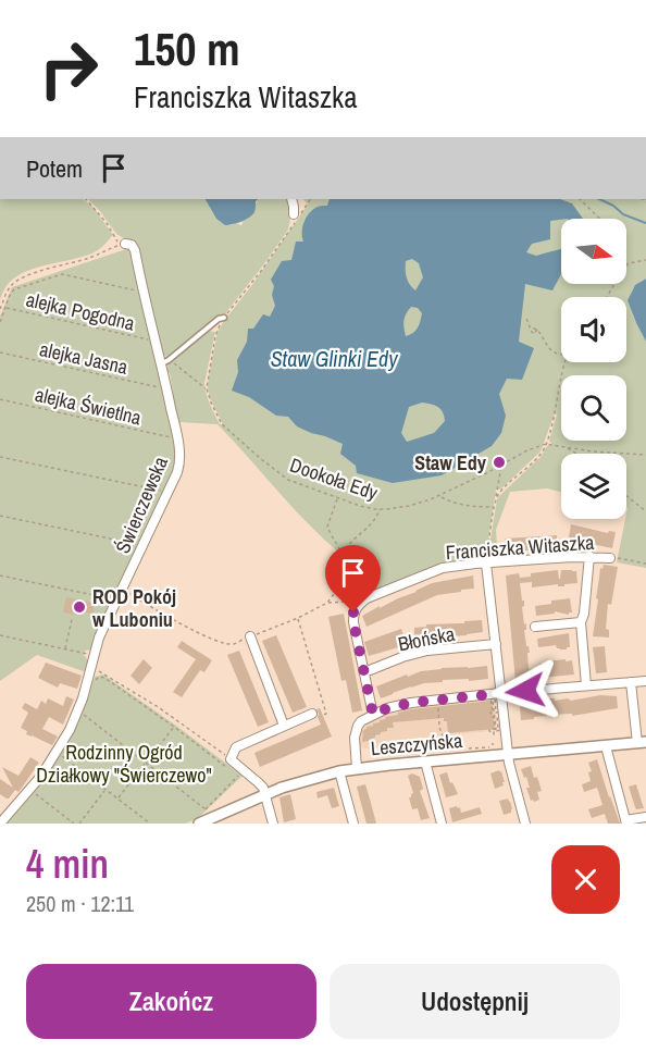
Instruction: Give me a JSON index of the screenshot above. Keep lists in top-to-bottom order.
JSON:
{
  "streets": {
    "street": [
      "Świerczewska",
      "Franciszka Witaszka",
      "Błońska",
      "Leszczyńska"
    ],
    "path": [
      "alejka Pogodna",
      "alejka Jasna",
      "alejka Świetlna",
      "Dookoła Edy"
    ]
  },
  "water": ["Staw Glinki Edy"],
  "parks": ["Rodzinny Ogród Działkowy \"Świerczewo\""],
  "places": ["Staw Edy", "ROD Pokój w Luboniu"],
  "north": "right",
  "page": {
    "turn": ["150 m", "Franciszka Witaszka"],
    "then": "Potem",
    "heading": ["4 min", "250 m · 12:11"],
    "buttons": ["Zakończ", "Udostępnij"]
  }
}
